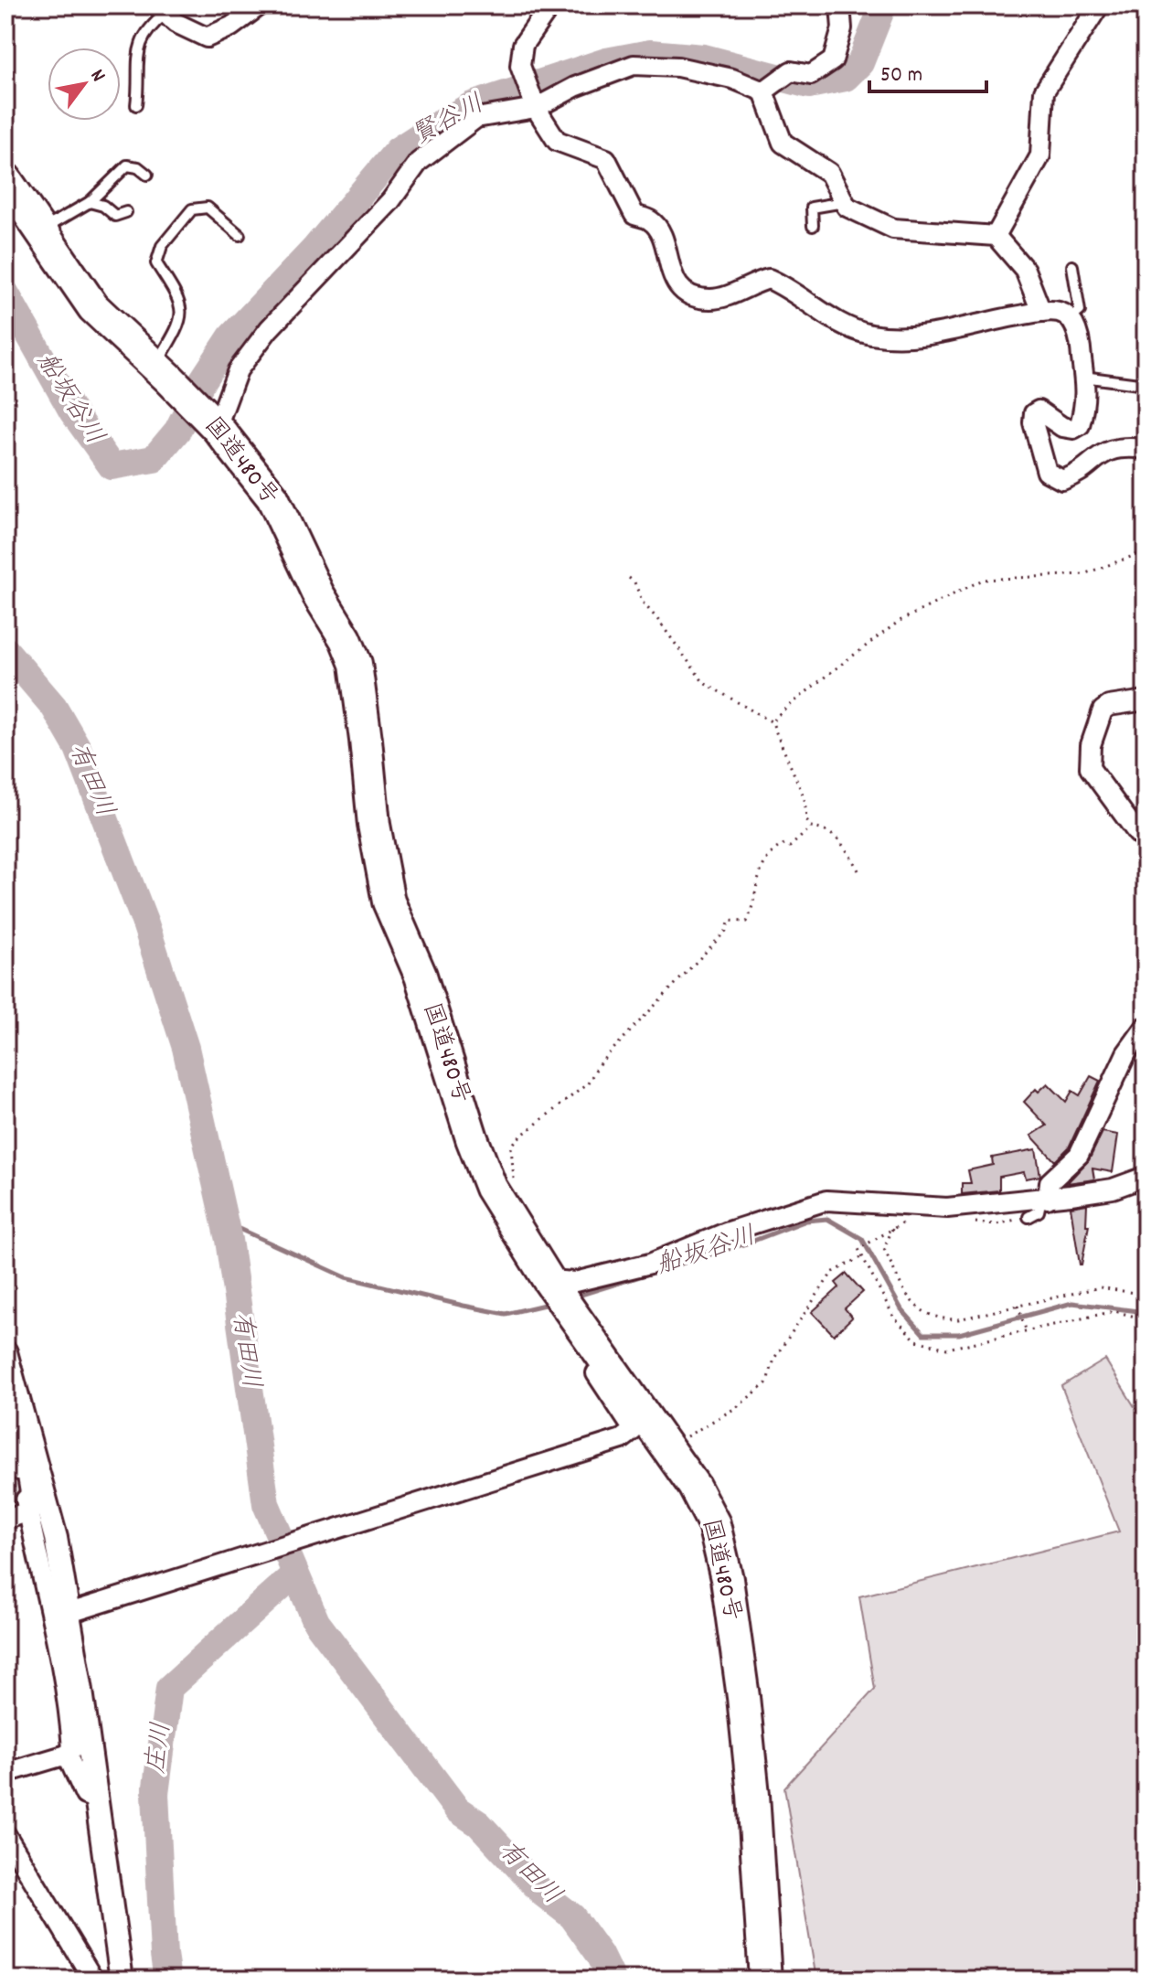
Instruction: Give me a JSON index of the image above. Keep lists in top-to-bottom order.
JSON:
{
  "streets": {
    "highway": ["国道480号"]
  },
  "water": [
    "賢谷川",
    "船坂谷川",
    "有田川",
    "庄川"
  ],
  "scale_bar": "50 m",
  "north": "top right"
}
